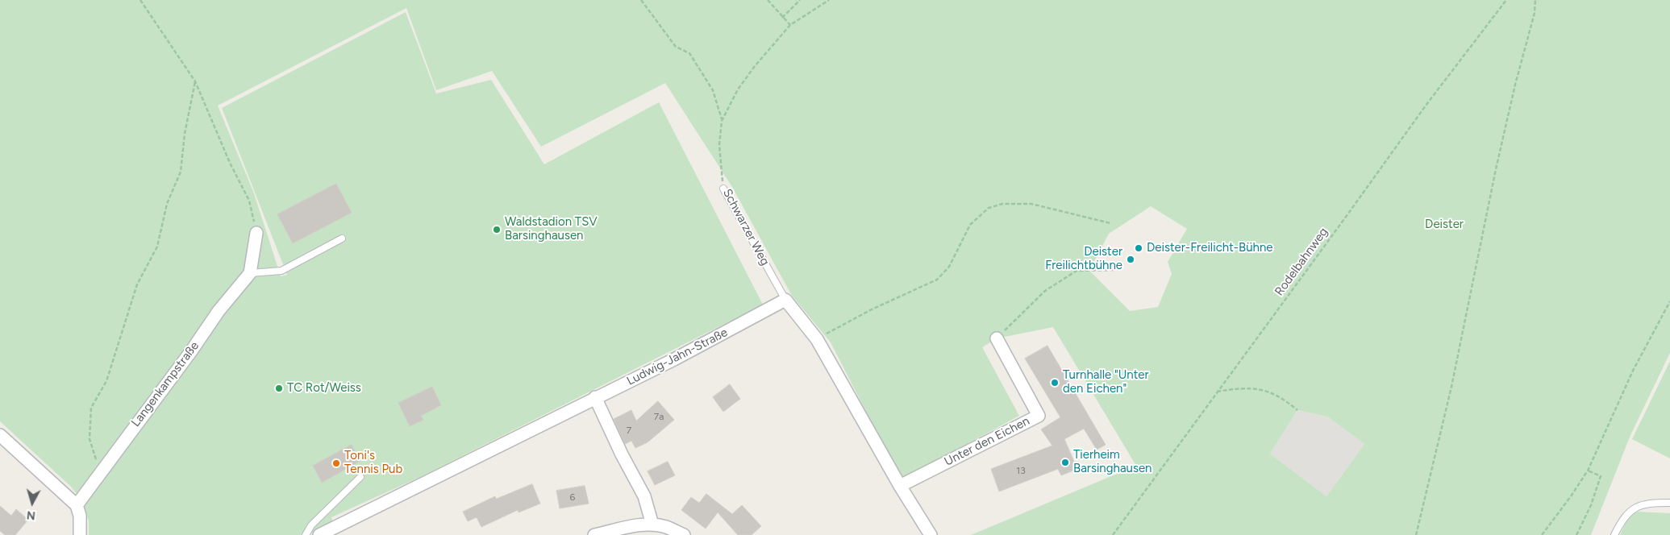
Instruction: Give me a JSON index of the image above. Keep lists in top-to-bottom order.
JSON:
{
  "streets": {
    "street": ["Ludwig-Jahn-Straße", "Langenkampstraße", "Unter den Eichen"],
    "lane": ["Schwarzer Weg"],
    "path": ["Rodelbahnweg"]
  },
  "crossings": [
    ["Schwarzer Weg", "Ludwig-Jahn-Straße"]
  ],
  "parks": ["Deister"],
  "places": [
    "Waldstadion TSV Barsinghausen",
    "Deister-Freilicht-Bühne",
    "Deister Freilichtbühne",
    "Turnhalle \"Unter den Eichen\"",
    "TC Rot/Weiss",
    "Tierheim Barsinghausen",
    "Toni's Tennis Pub"
  ],
  "house_numbers": [
    "7a",
    "7",
    "13",
    "6"
  ],
  "north": "bottom"
}
